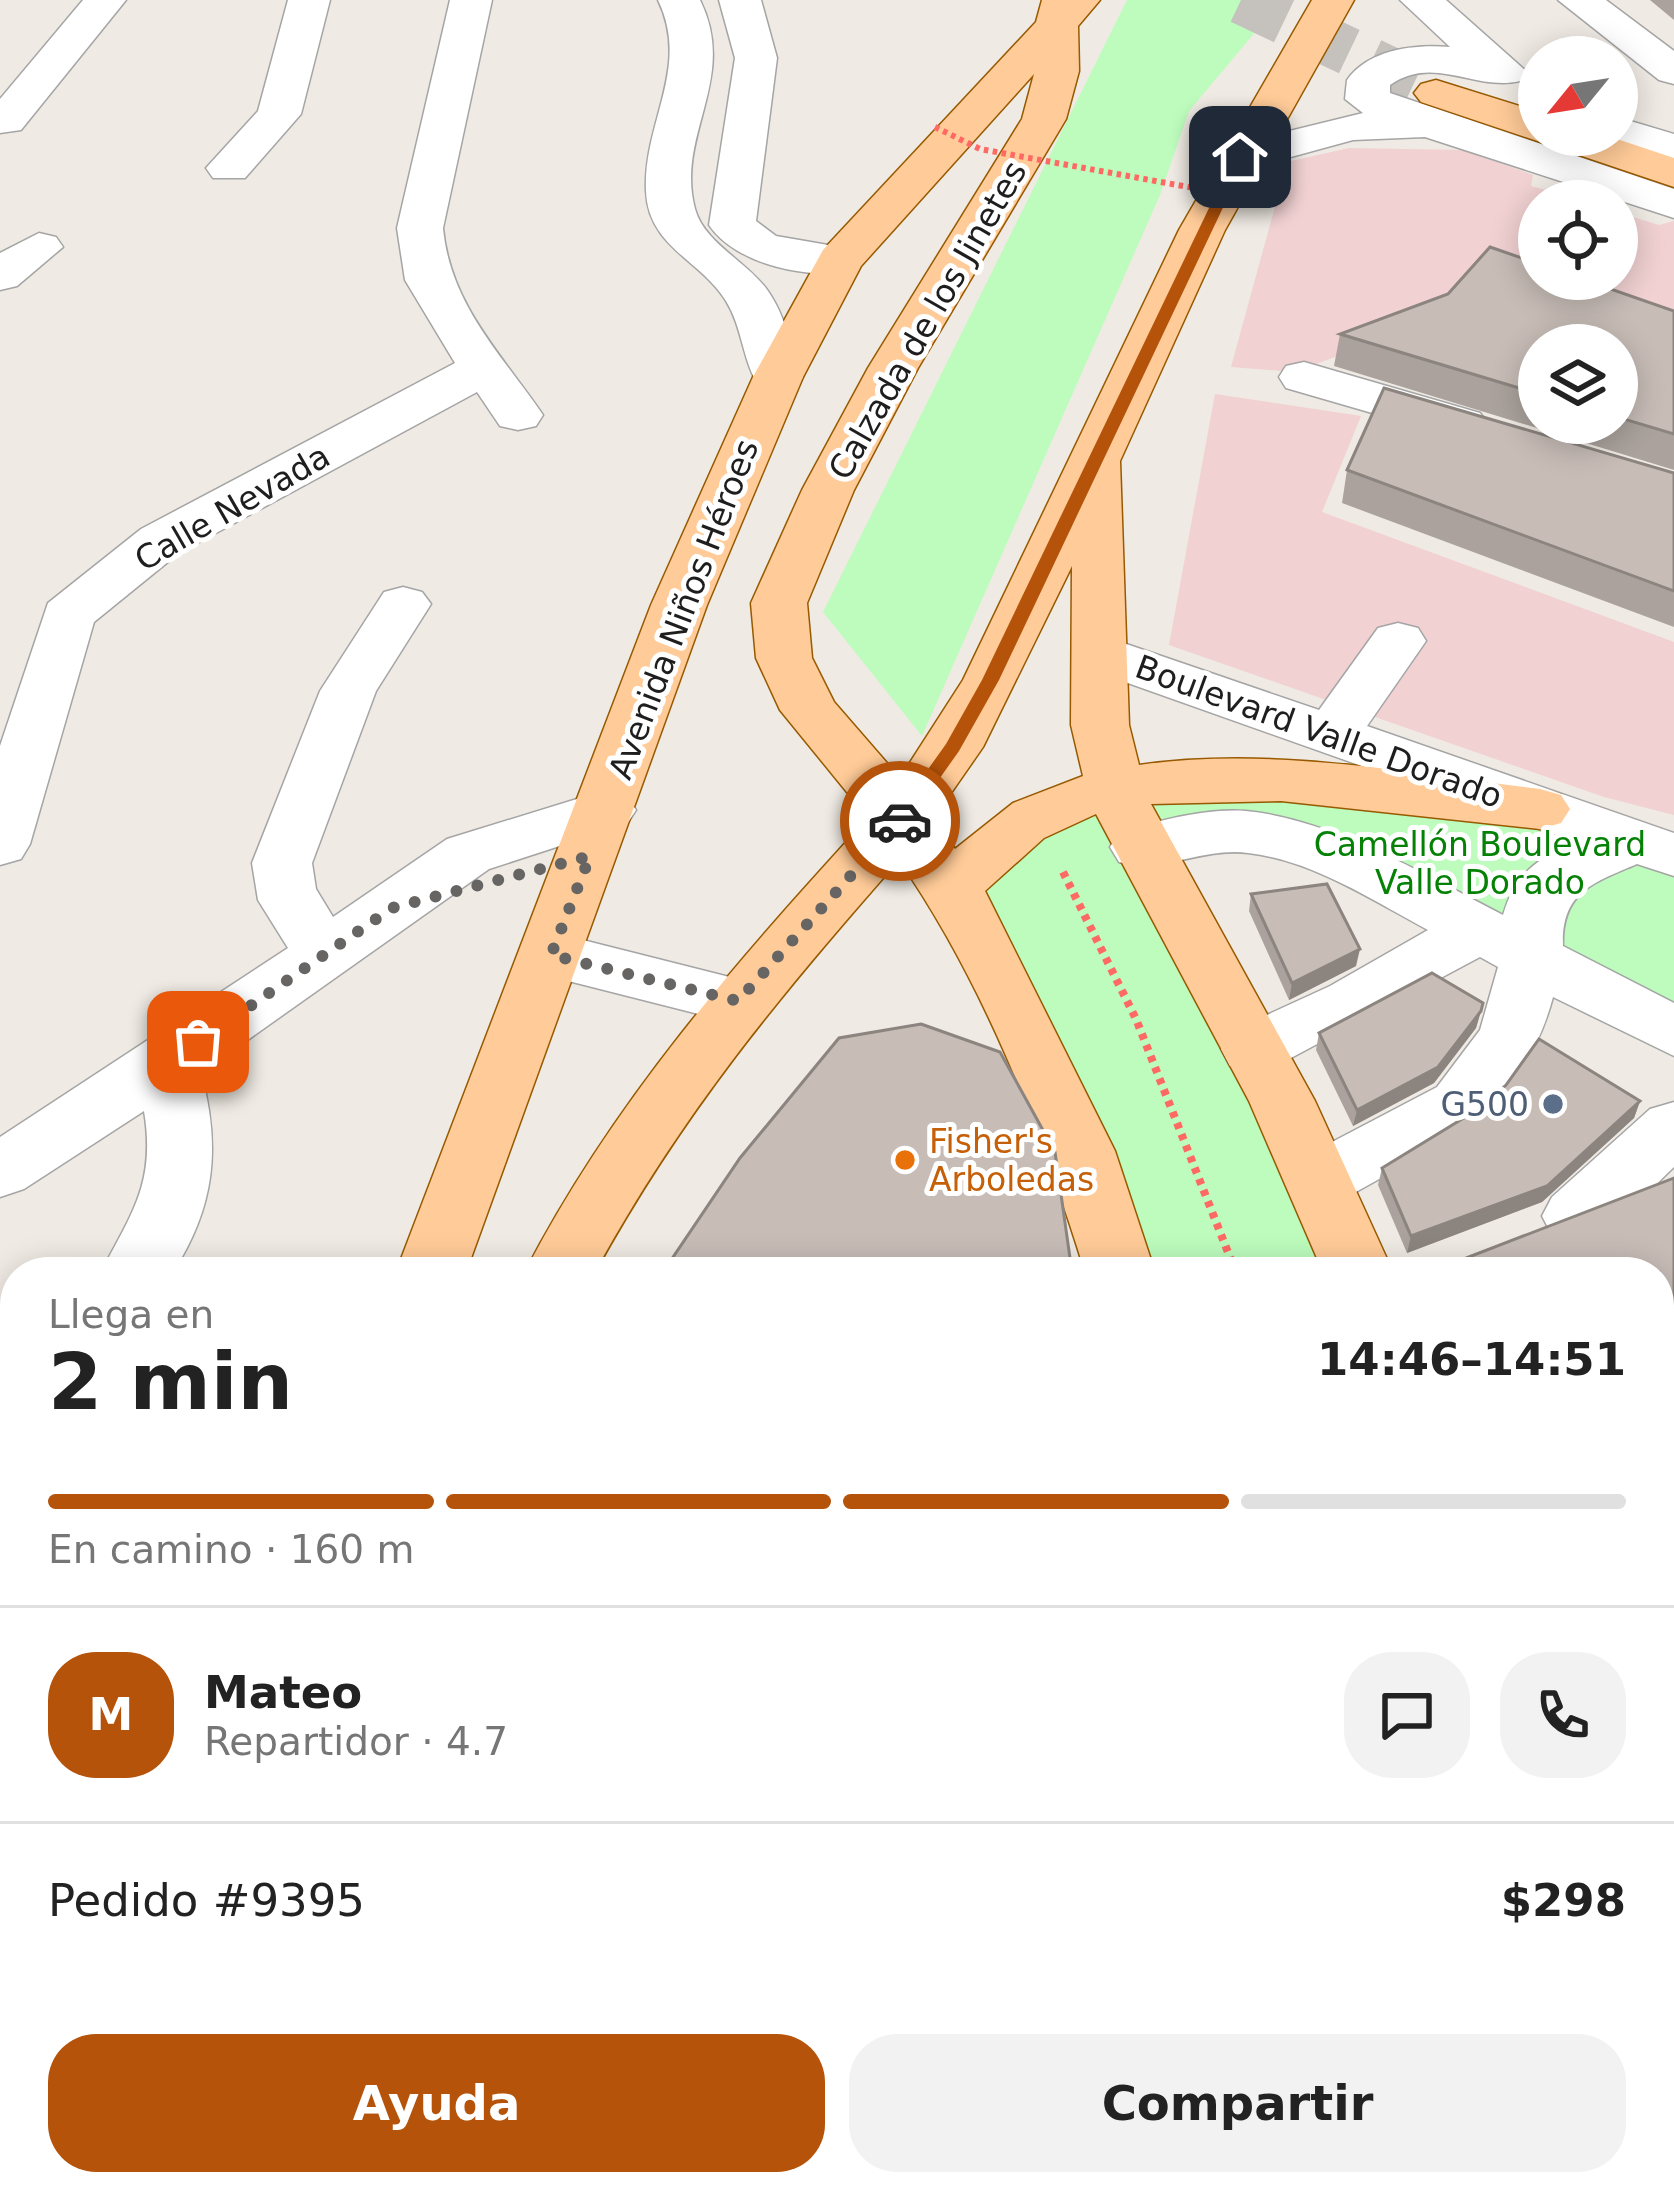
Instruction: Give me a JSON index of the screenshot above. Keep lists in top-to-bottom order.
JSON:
{
  "streets": {
    "main road": ["Calzada de los Jinetes", "Avenida Niños Héroes"],
    "street": ["Calle Nevada", "Boulevard Valle Dorado"]
  },
  "crossings": [
    ["Calzada de los Jinetes", "Avenida Niños Héroes"]
  ],
  "parks": ["Camellón Boulevard Valle Dorado"],
  "places": ["G500", "Fisher's Arboledas"],
  "north": "bottom left",
  "page": {
    "heading": ["2 min", "Llega en", "14:46–14:51"],
    "panel": [
      "Mateo",
      "Repartidor · 4.7",
      "Pedido #9395",
      "$298"
    ],
    "bar": "En camino · 160 m",
    "round": "M",
    "buttons": ["Ayuda", "Compartir"]
  }
}
